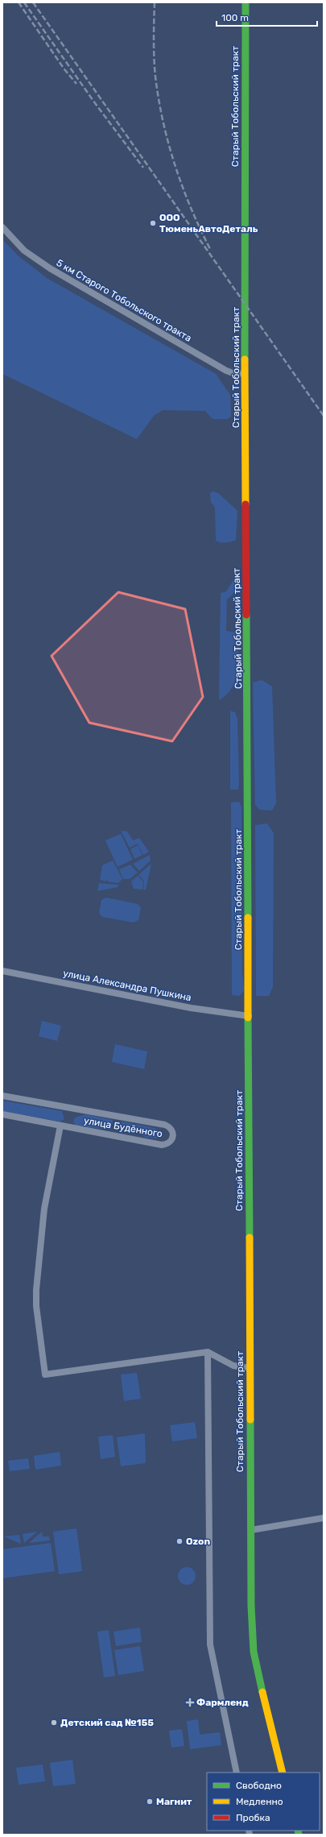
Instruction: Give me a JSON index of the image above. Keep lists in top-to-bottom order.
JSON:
{
  "streets": {
    "street": [
      "Старый Тобольский тракт",
      "5 км Старого Тобольского тракта",
      "улица Александра Пушкина",
      "улица Будённого"
    ]
  },
  "crossings": [
    ["Старый Тобольский тракт", "5 км Старого Тобольского тракта"],
    ["Старый Тобольский тракт", "улица Александра Пушкина"]
  ],
  "places": {
    "other": [
      "ООО ТюменьАвтоДеталь",
      "Ozon",
      "Детский сад №155",
      "Магнит"
    ],
    "health": ["Фармленд"]
  },
  "legend": ["Свободно", "Медленно", "Пробка"],
  "scale_bar": "100 m"
}
